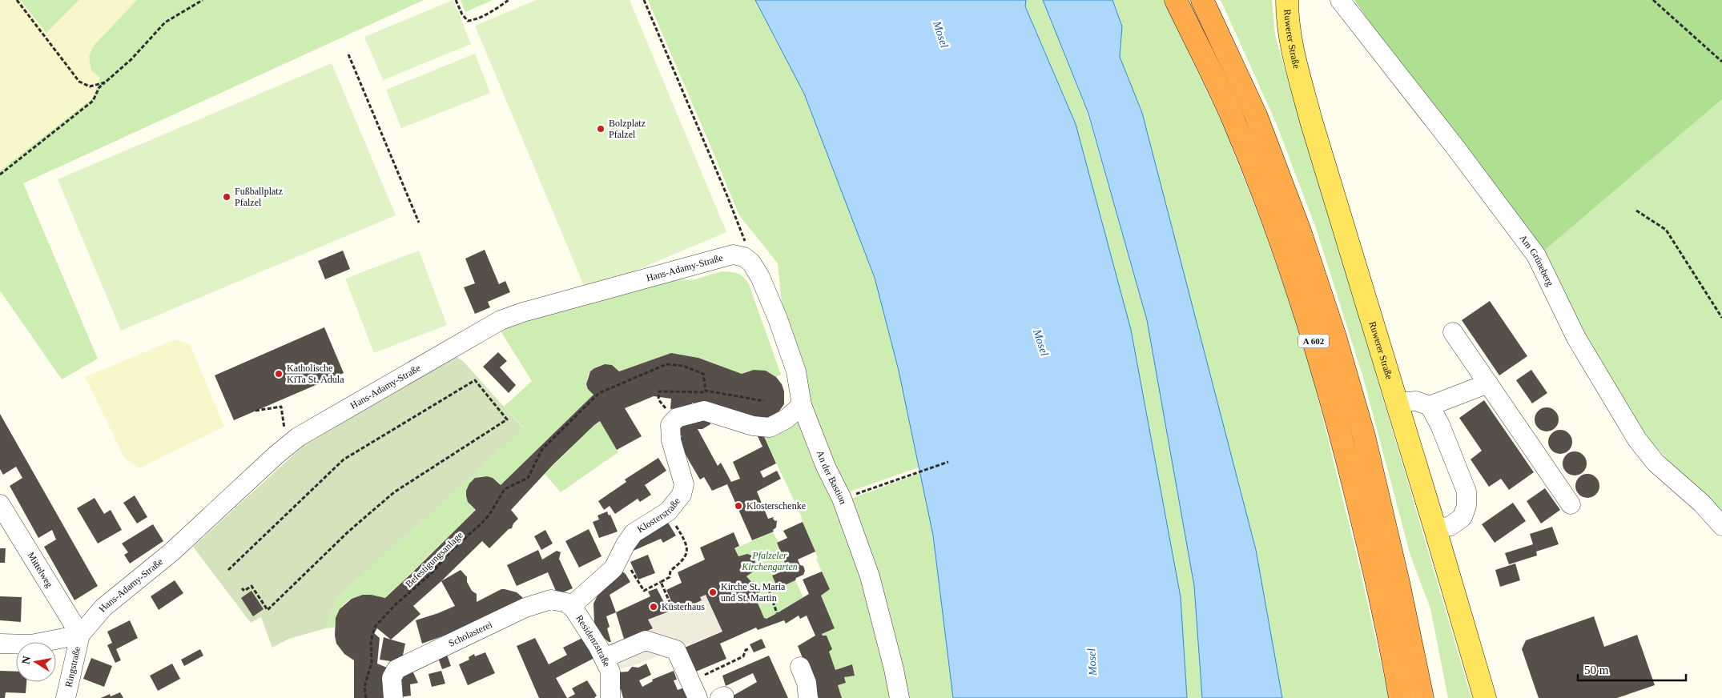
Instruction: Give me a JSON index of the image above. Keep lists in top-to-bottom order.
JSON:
{
  "streets": {
    "highway": ["A 602"],
    "main road": ["Ruwerer Straße"],
    "street": [
      "Am Grüneberg",
      "Hans-Adamy-Straße",
      "An der Bastion",
      "Klosterstraße",
      "Mittelweg",
      "Scholasterei",
      "Residenzstraße",
      "Ringstraße"
    ],
    "path": ["Befestigungsanlage"]
  },
  "crossings": [
    ["Hans-Adamy-Straße", "An der Bastion"],
    ["Hans-Adamy-Straße", "Mittelweg"],
    ["Hans-Adamy-Straße", "Ringstraße"],
    ["An der Bastion", "Klosterstraße"],
    ["Klosterstraße", "Scholasterei"],
    ["Klosterstraße", "Residenzstraße"],
    ["Mittelweg", "Ringstraße"],
    ["Scholasterei", "Residenzstraße"]
  ],
  "water": ["Mosel"],
  "parks": ["Pfalzeler Kirchengarten"],
  "places": [
    "Bolzplatz Pfalzel",
    "Fußballplatz Pfalzel",
    "Katholische KiTa St. Adula",
    "Klosterschenke",
    "Kirche St. Maria und St. Martin",
    "Küsterhaus"
  ],
  "scale_bar": "50 m",
  "north": "left"
}
